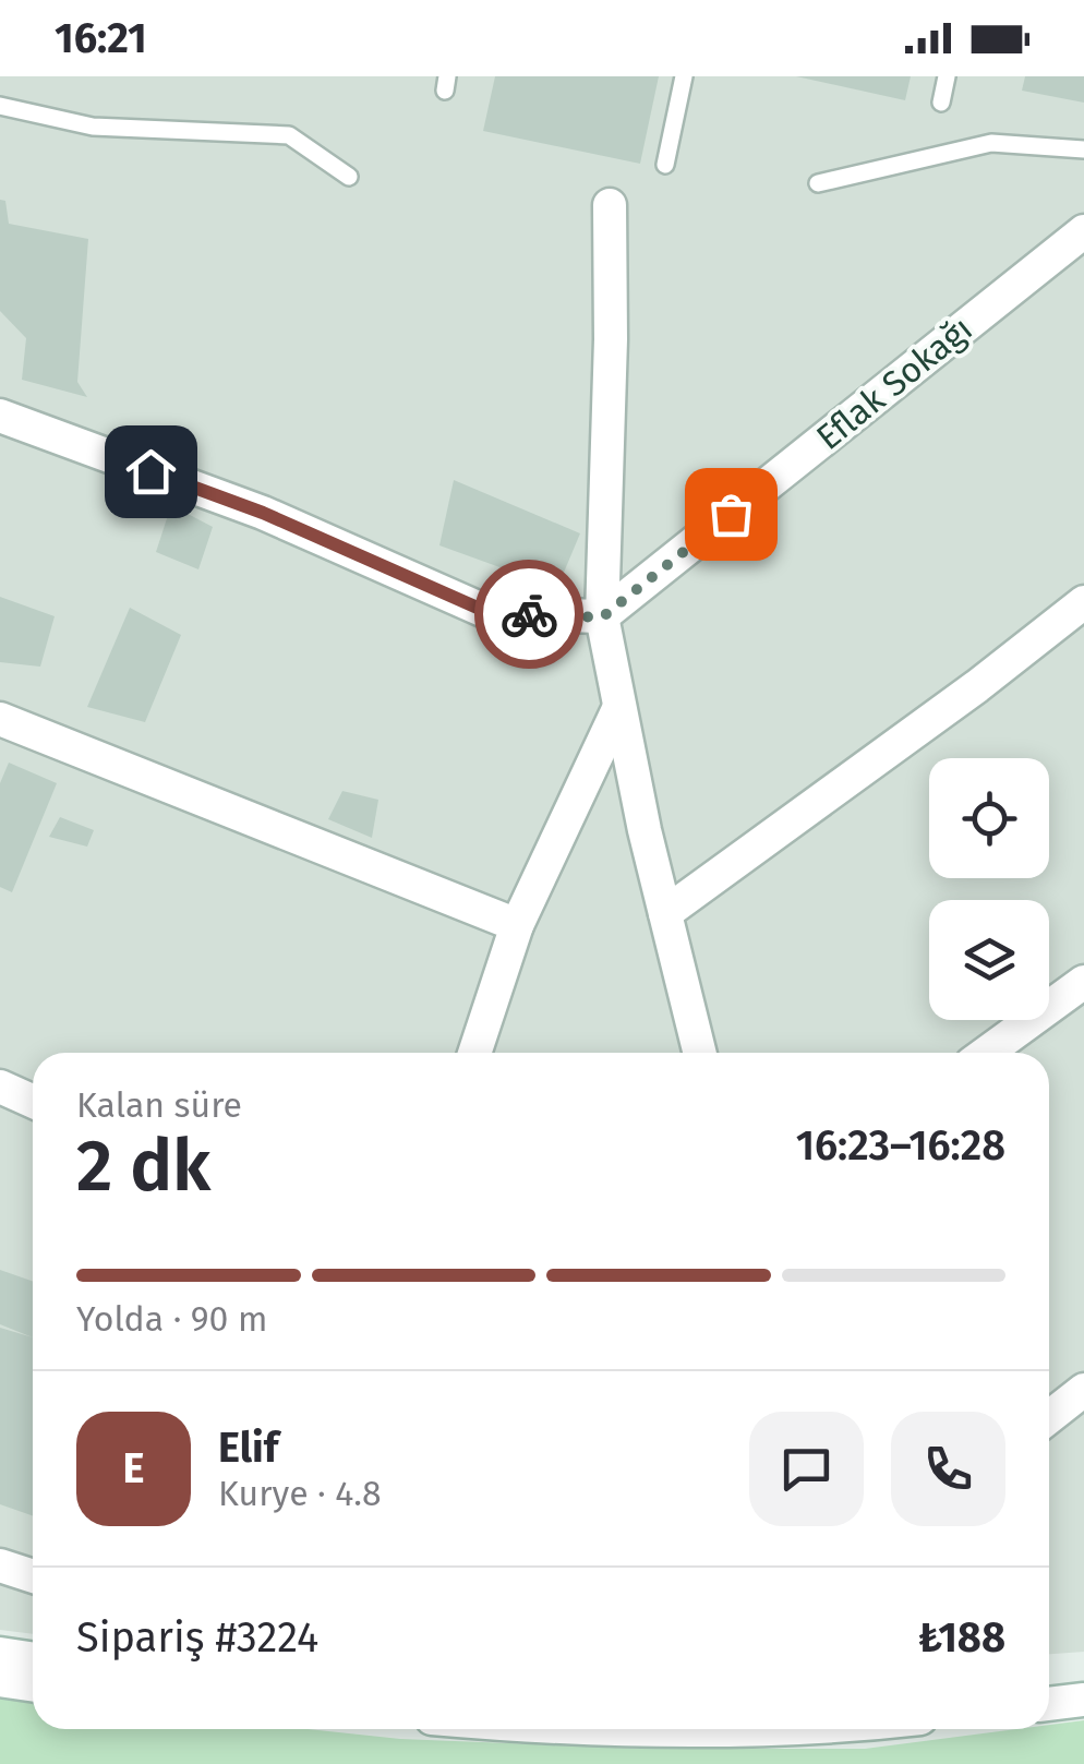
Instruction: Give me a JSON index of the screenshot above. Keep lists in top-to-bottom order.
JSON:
{
  "streets": {
    "street": ["Eflak Sokağı"]
  },
  "page": {
    "status": "16:21",
    "heading": ["2 dk", "Kalan süre", "16:23–16:28"],
    "panel": [
      "Elif",
      "Kurye · 4.8",
      "Sipariş #3224",
      "₺188"
    ],
    "bar": "Yolda · 90 m",
    "round": "E"
  }
}
